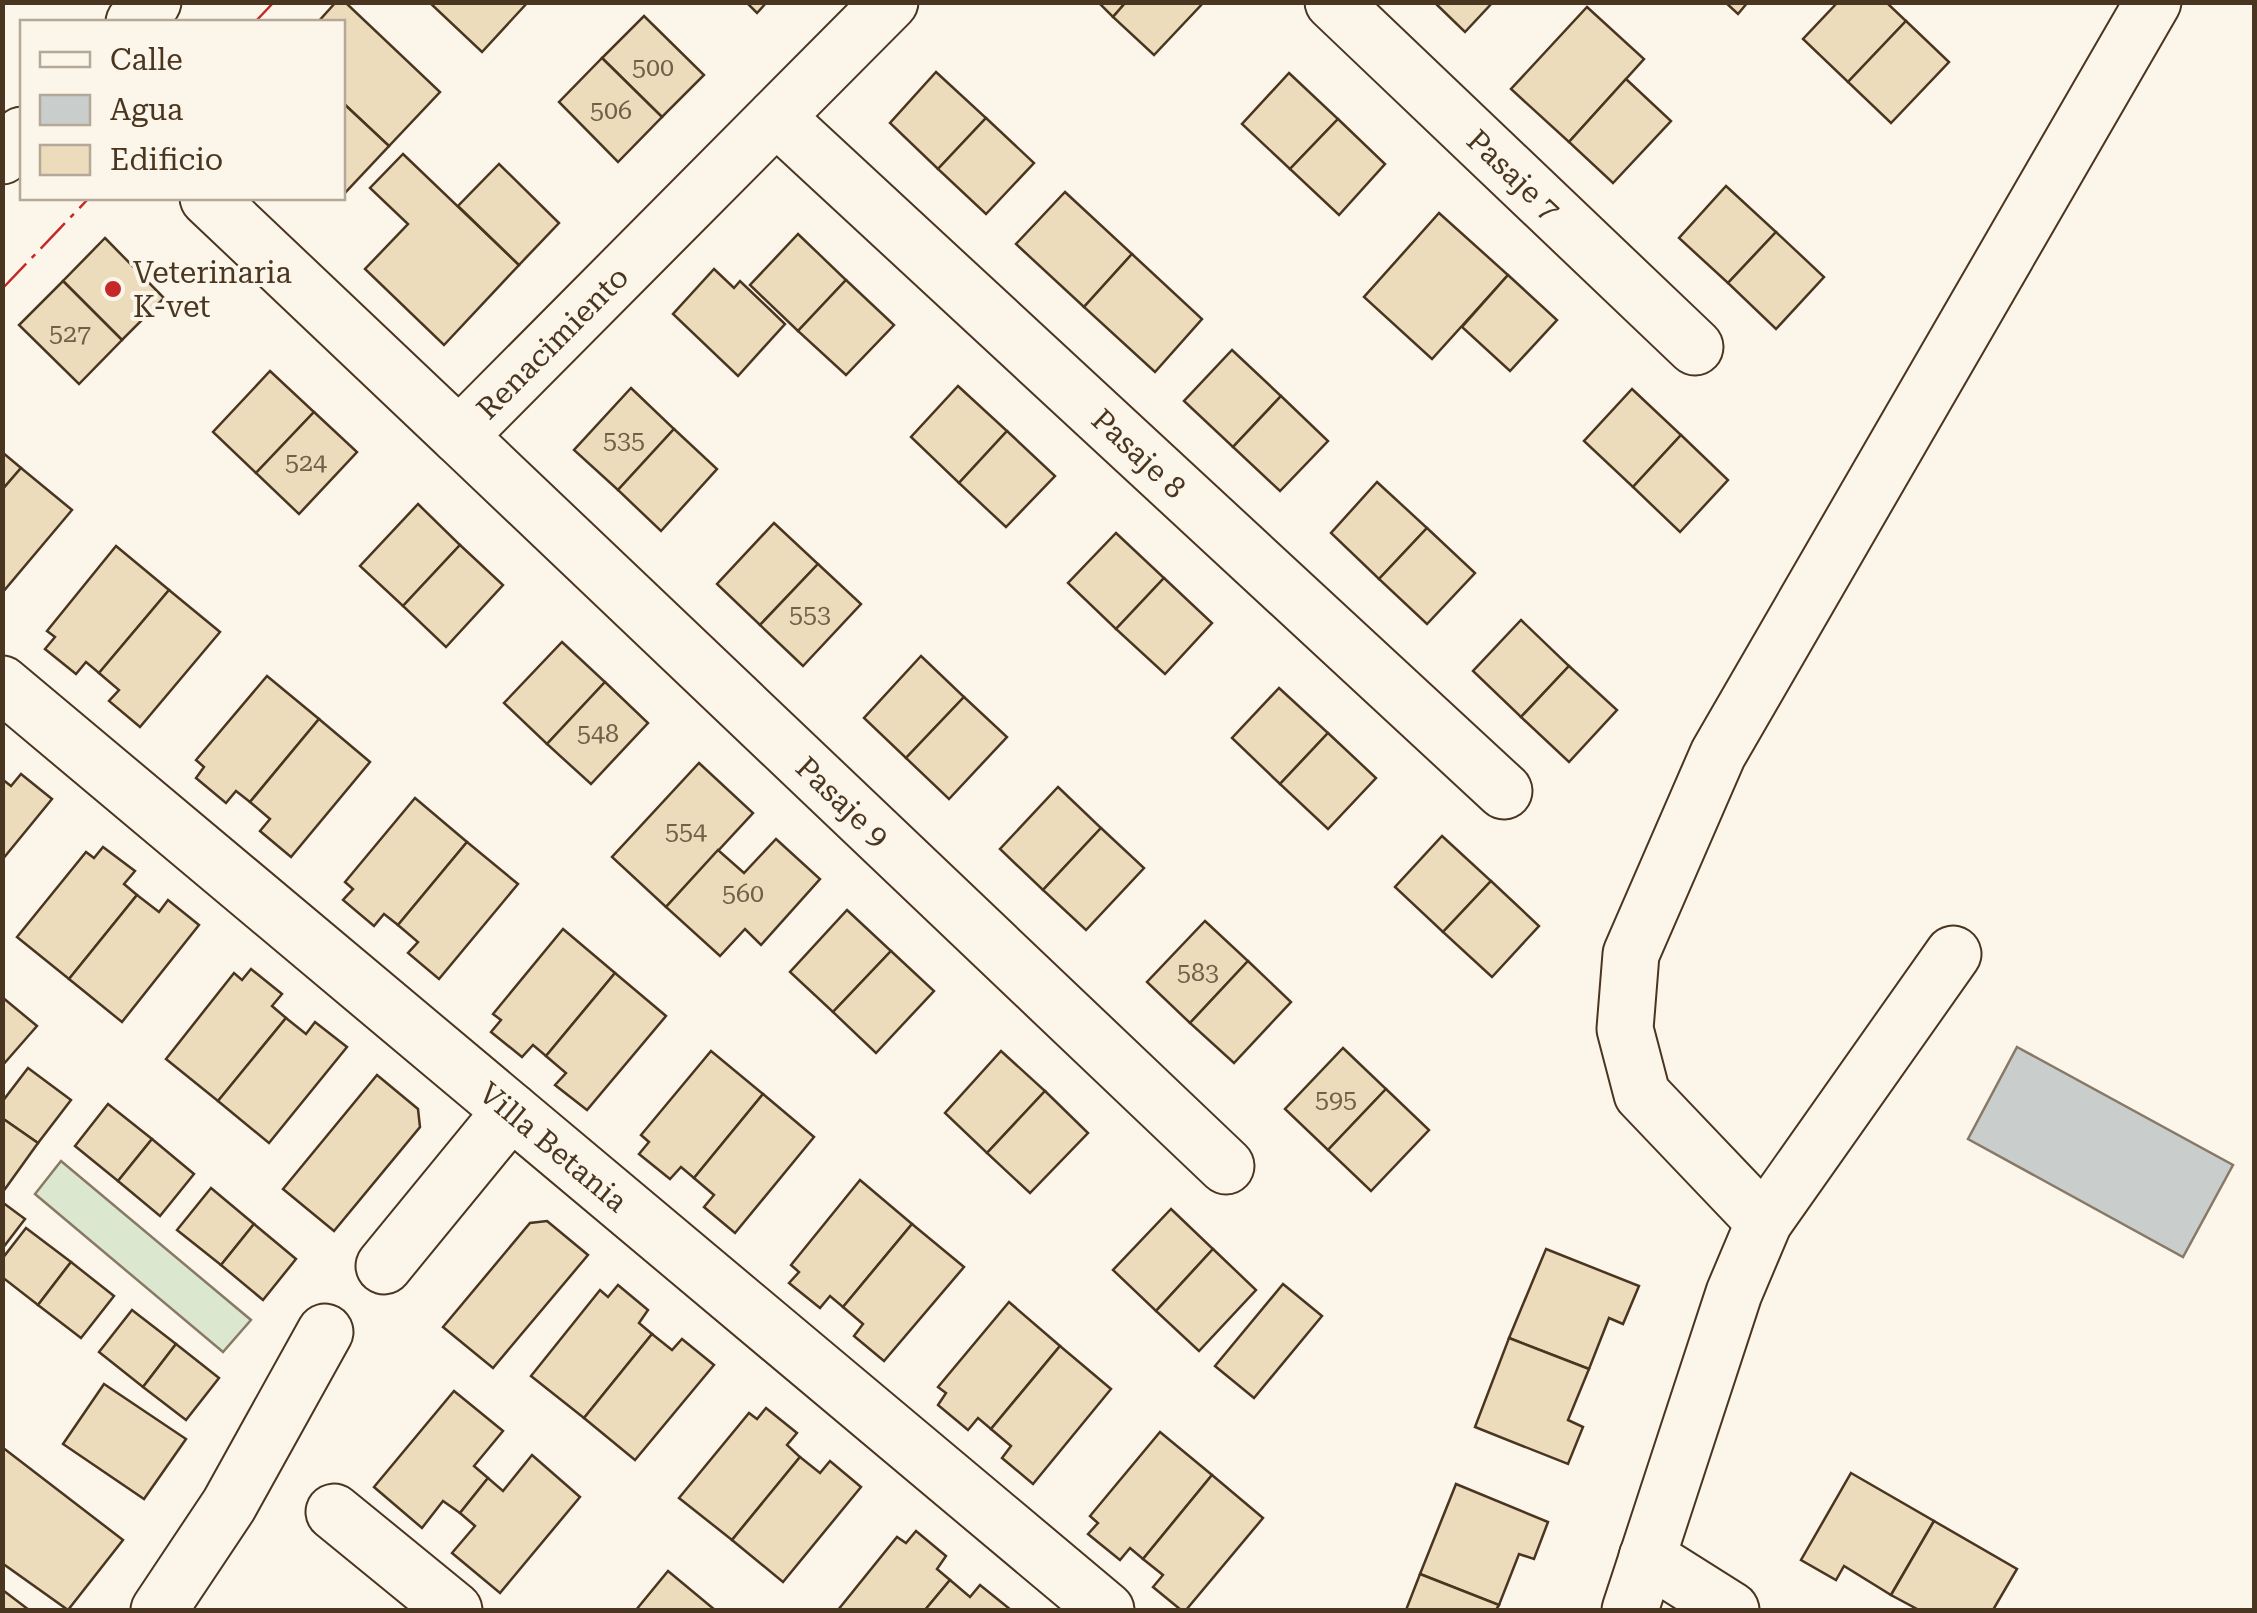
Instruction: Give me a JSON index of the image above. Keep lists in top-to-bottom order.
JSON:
{
  "streets": {
    "street": [
      "Pasaje 7",
      "Renacimiento",
      "Pasaje 8",
      "Pasaje 9",
      "Villa Betania"
    ]
  },
  "crossings": [
    ["Renacimiento", "Pasaje 8"],
    ["Renacimiento", "Pasaje 9"]
  ],
  "places": ["Veterinaria K-vet"],
  "house_numbers": [
    "500",
    "506",
    "527",
    "535",
    "524",
    "553",
    "548",
    "554",
    "560",
    "583",
    "595"
  ],
  "legend": ["Calle", "Agua", "Edificio"]
}
